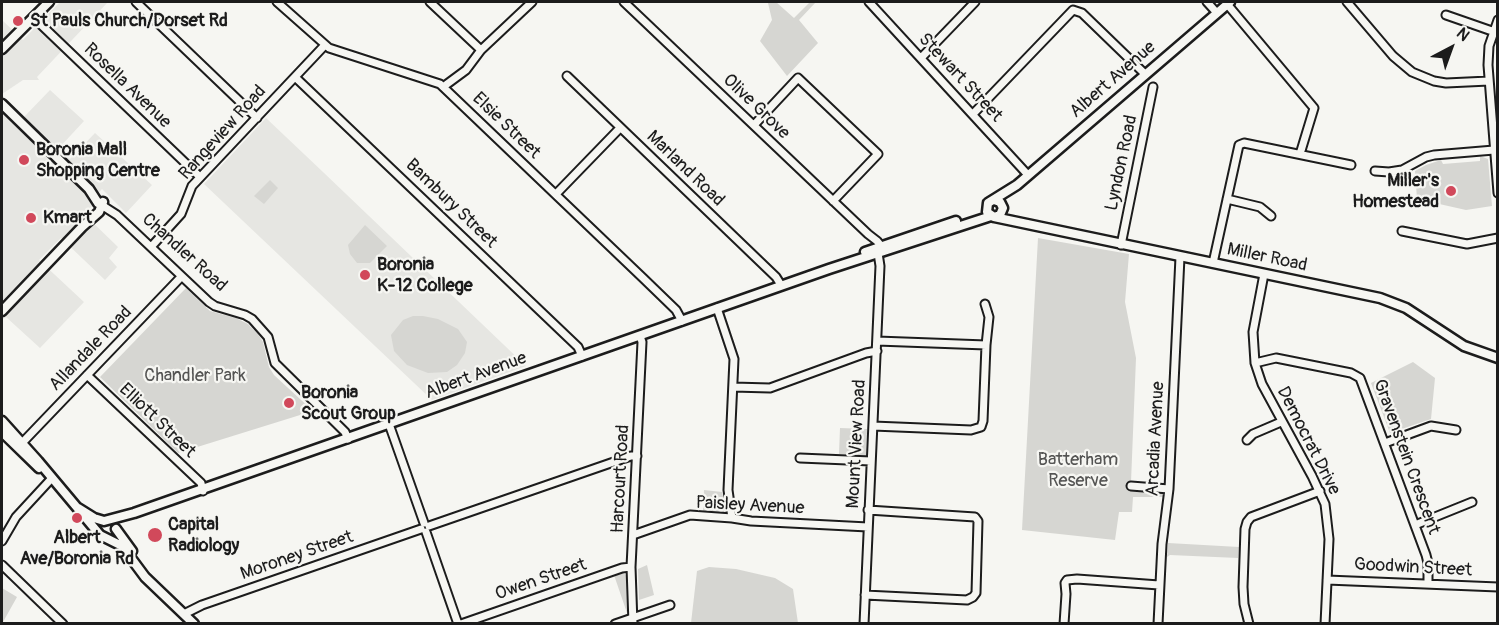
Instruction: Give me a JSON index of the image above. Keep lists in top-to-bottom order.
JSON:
{
  "streets": {
    "main road": ["Albert Avenue", "Chandler Road", "Miller Road"],
    "street": [
      "Stewart Street",
      "Rosella Avenue",
      "Olive Grove",
      "Elsie Street",
      "Rangeview Road",
      "Lyndon Road",
      "Marland Road",
      "Bambury Street",
      "Allandale Road",
      "Elliott Street",
      "Arcadia Avenue",
      "Democrat Drive",
      "Mount View Road",
      "Gravenstein Crescent",
      "Harcourt Road",
      "Paisley Avenue",
      "Moroney Street",
      "Goodwin Street",
      "Owen Street"
    ]
  },
  "crossings": [
    ["Stewart Street", "Albert Avenue"],
    ["Albert Avenue", "Olive Grove"],
    ["Albert Avenue", "Elsie Street"],
    ["Albert Avenue", "Marland Road"],
    ["Albert Avenue", "Bambury Street"],
    ["Albert Avenue", "Chandler Road"],
    ["Albert Avenue", "Miller Road"],
    ["Albert Avenue", "Elliott Street"],
    ["Albert Avenue", "Mount View Road"],
    ["Albert Avenue", "Harcourt Road"],
    ["Rosella Avenue", "Rangeview Road"],
    ["Olive Grove", "Mount View Road"],
    ["Elsie Street", "Rangeview Road"],
    ["Rangeview Road", "Bambury Street"],
    ["Rangeview Road", "Chandler Road"],
    ["Lyndon Road", "Miller Road"],
    ["Chandler Road", "Allandale Road"],
    ["Miller Road", "Arcadia Avenue"],
    ["Miller Road", "Democrat Drive"],
    ["Allandale Road", "Elliott Street"],
    ["Democrat Drive", "Gravenstein Crescent"],
    ["Democrat Drive", "Goodwin Street"],
    ["Mount View Road", "Paisley Avenue"],
    ["Gravenstein Crescent", "Goodwin Street"],
    ["Harcourt Road", "Paisley Avenue"],
    ["Harcourt Road", "Moroney Street"],
    ["Harcourt Road", "Owen Street"]
  ],
  "parks": ["Chandler Park", "Batterham Reserve"],
  "places": [
    "St Pauls Church/Dorset Rd",
    "Boronia Mall Shopping Centre",
    "Miller's Homestead",
    "Kmart",
    "Boronia K-12 College",
    "Boronia Scout Group",
    "Albert Ave/Boronia Rd",
    "Capital Radiology"
  ],
  "north": "top right"
}
